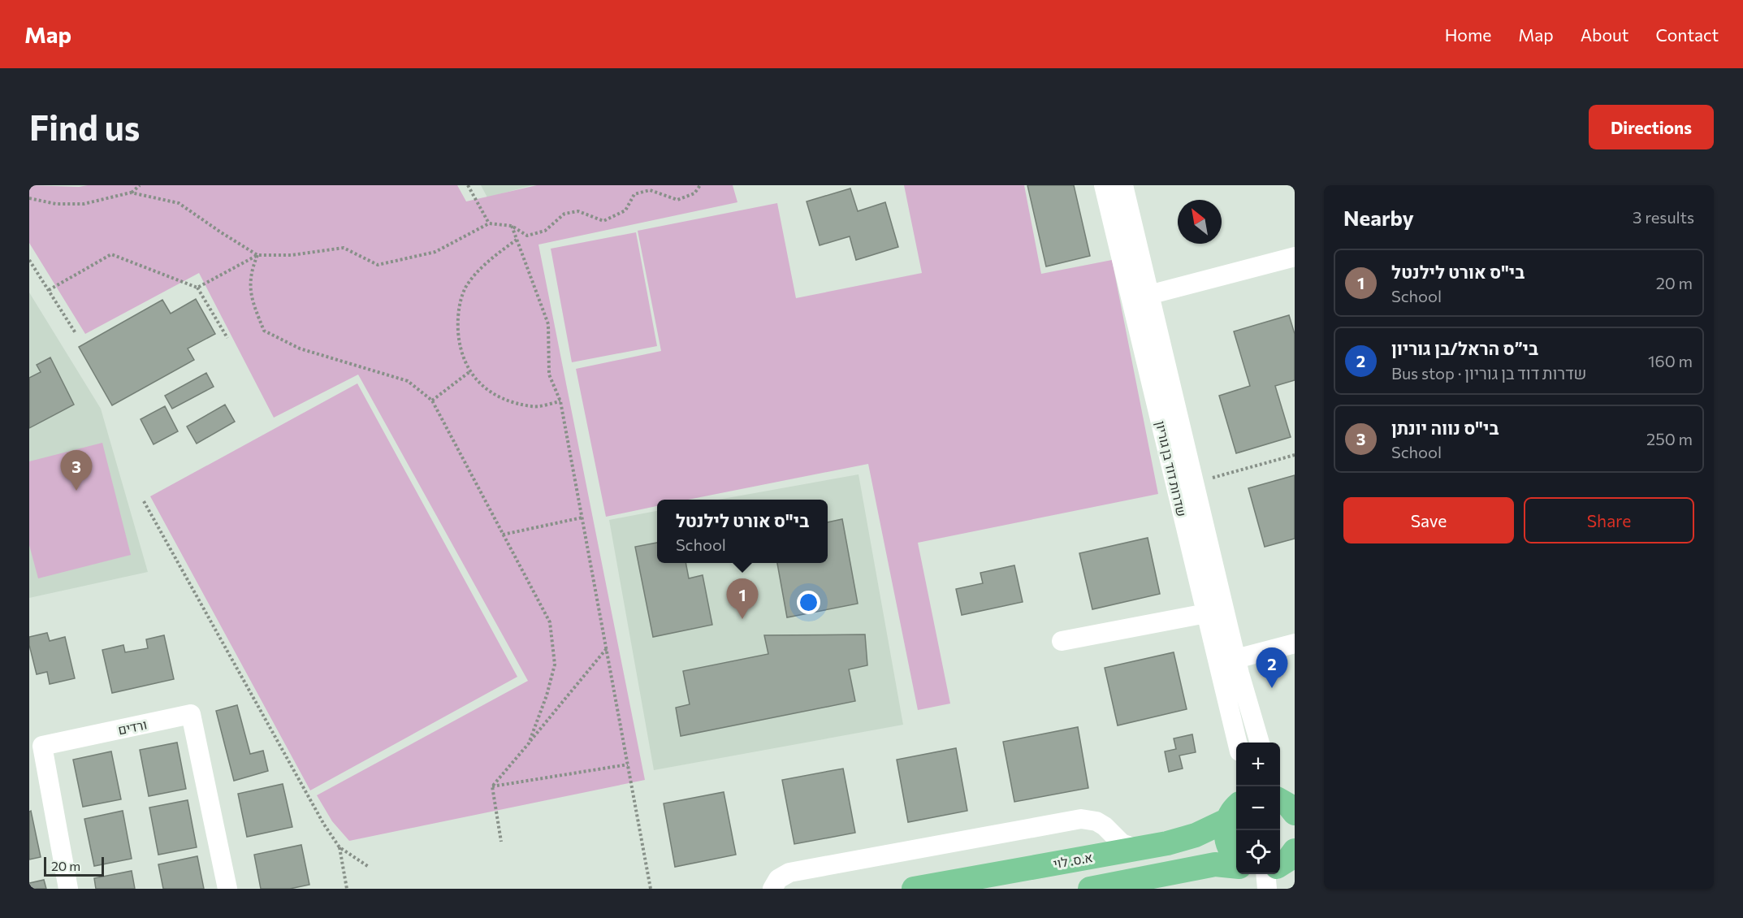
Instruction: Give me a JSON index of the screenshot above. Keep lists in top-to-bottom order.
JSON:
{
  "streets": {
    "main road": ["א.ס. לוי"],
    "street": ["שדרות דוד בן גוריון", "ורדים"]
  },
  "scale_bar": "20 m",
  "north": "top left",
  "page": {
    "header": "Map",
    "nav": [
      "Home",
      "Map",
      "About",
      "Contact"
    ],
    "buttons": [
      "Directions",
      ["Save", "Share"]
    ],
    "title": "Find us",
    "heading": ["Nearby", "3 results"],
    "list": [
      {
        "mark": "1",
        "name": "בי\"ס אורט לילנטל",
        "note": "School",
        "value": "20 m"
      },
      {
        "mark": "2",
        "name": "בי״ס הראל/בן גוריון",
        "note": "Bus stop · שדרות דוד בן גוריון",
        "value": "160 m"
      },
      {
        "mark": "3",
        "name": "בי\"ס נווה יונתן",
        "note": "School",
        "value": "250 m"
      }
    ],
    "pins": ["3", "1", "2"],
    "popup": ["בי\"ס אורט לילנטל", "School"],
    "map_buttons": ["+", "−"],
    "scale": "20 m"
  }
}
